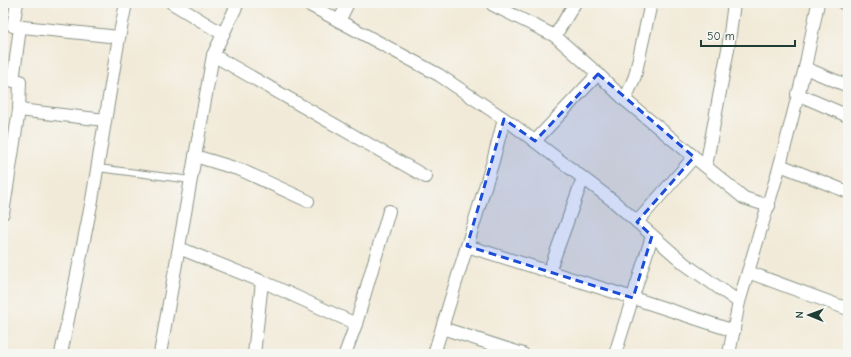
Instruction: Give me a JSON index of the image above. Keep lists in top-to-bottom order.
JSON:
{
  "scale_bar": "50 m",
  "north": "left"
}
